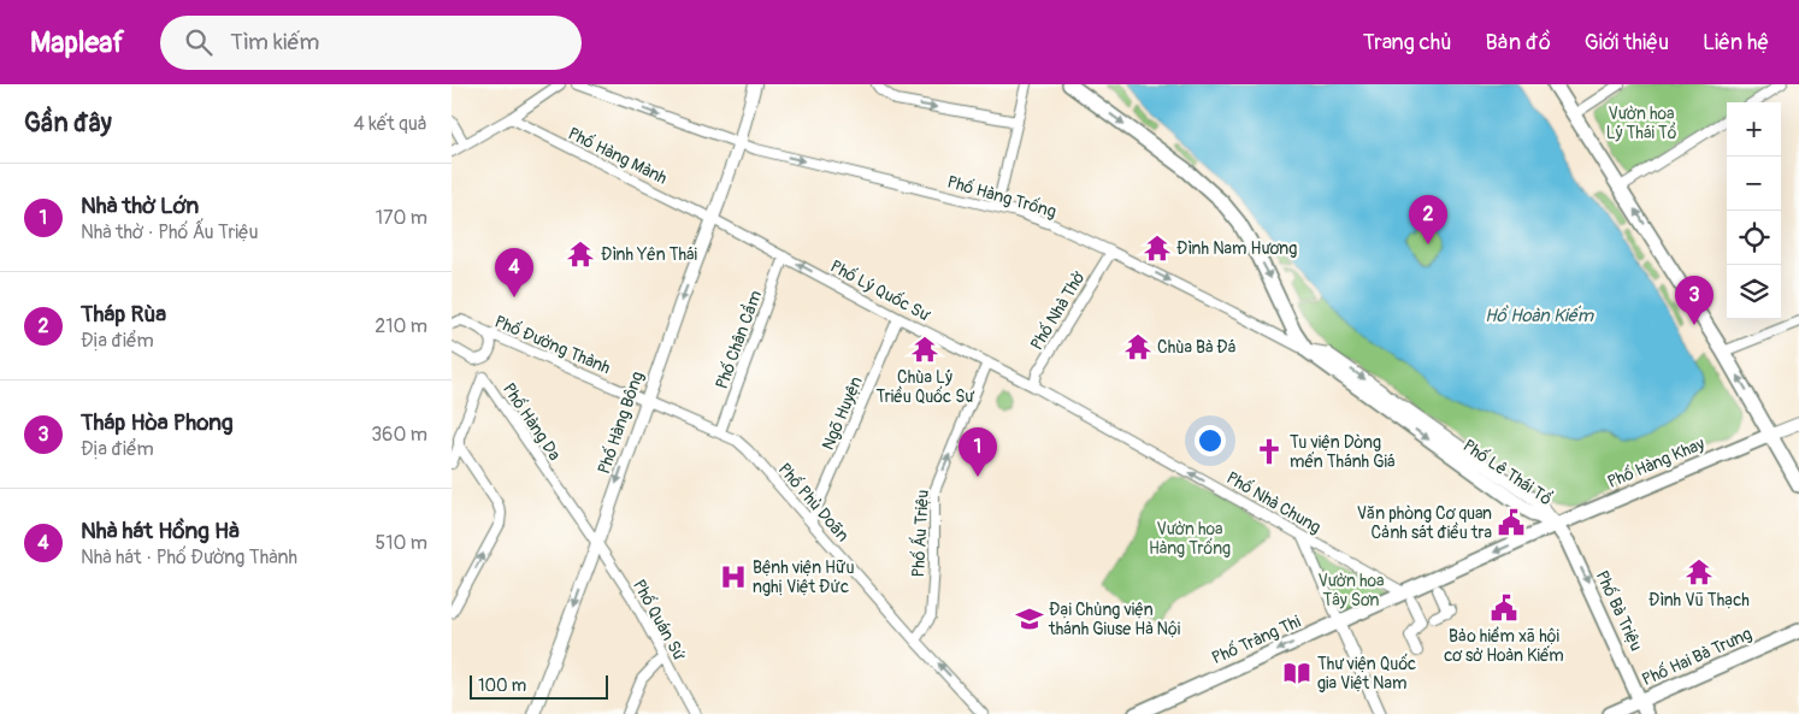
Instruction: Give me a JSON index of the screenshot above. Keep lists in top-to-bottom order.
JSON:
{
  "streets": {
    "main road": [
      "Phố Hàng Khay",
      "Phố Lê Thái Tổ",
      "Phố Bà Triệu",
      "Phố Tràng Thi",
      "Phố Hai Bà Trưng"
    ],
    "street": [
      "Phố Hàng Mành",
      "Phố Hàng Trống",
      "Phố Lý Quốc Sư",
      "Phố Nhà Thờ",
      "Phố Chân Cầm",
      "Phố Đường Thành",
      "Ngõ Huyện",
      "Phố Hàng Da",
      "Phố Hàng Bông",
      "Phố Phủ Doãn",
      "Phố Nhà Chung",
      "Phố Ấu Triệu",
      "Phố Quán Sứ"
    ]
  },
  "crossings": [
    ["Phố Hàng Mành", "Phố Lý Quốc Sư"],
    ["Phố Hàng Mành", "Phố Hàng Bông"],
    ["Phố Hàng Trống", "Phố Nhà Thờ"],
    ["Phố Hàng Trống", "Phố Hàng Bông"],
    ["Phố Hàng Trống", "Phố Lê Thái Tổ"],
    ["Phố Lý Quốc Sư", "Phố Nhà Thờ"],
    ["Phố Lý Quốc Sư", "Phố Chân Cầm"],
    ["Phố Lý Quốc Sư", "Ngõ Huyện"],
    ["Phố Lý Quốc Sư", "Phố Hàng Bông"],
    ["Phố Lý Quốc Sư", "Phố Nhà Chung"],
    ["Phố Lý Quốc Sư", "Phố Ấu Triệu"],
    ["Phố Nhà Thờ", "Phố Nhà Chung"],
    ["Phố Chân Cầm", "Phố Phủ Doãn"],
    ["Phố Đường Thành", "Phố Hàng Bông"],
    ["Phố Đường Thành", "Phố Phủ Doãn"],
    ["Ngõ Huyện", "Phố Phủ Doãn"],
    ["Phố Hàng Da", "Phố Hàng Bông"],
    ["Phố Hàng Da", "Phố Quán Sứ"],
    ["Phố Hàng Bông", "Phố Phủ Doãn"],
    ["Phố Hàng Bông", "Phố Quán Sứ"],
    ["Phố Hàng Khay", "Phố Lê Thái Tổ"],
    ["Phố Hàng Khay", "Phố Bà Triệu"],
    ["Phố Hàng Khay", "Phố Tràng Thi"],
    ["Phố Lê Thái Tổ", "Phố Bà Triệu"],
    ["Phố Lê Thái Tổ", "Phố Tràng Thi"],
    ["Phố Phủ Doãn", "Phố Ấu Triệu"],
    ["Phố Nhà Chung", "Phố Tràng Thi"],
    ["Phố Bà Triệu", "Phố Tràng Thi"],
    ["Phố Bà Triệu", "Phố Hai Bà Trưng"]
  ],
  "one_way": [
    "Phố Hàng Trống",
    "Phố Lý Quốc Sư",
    "Phố Hàng Bông",
    "Phố Lê Thái Tổ",
    "Phố Nhà Chung",
    "Phố Ấu Triệu",
    "Phố Bà Triệu",
    "Phố Tràng Thi"
  ],
  "water": ["Hồ Hoàn Kiếm"],
  "parks": ["Vườn hoa Lý Thái Tổ", "Vườn hoa Hàng Trống", "Vườn hoa Tây Sơn"],
  "places": {
    "temple": [
      "Đình Nam Hương",
      "Đình Yên Thái",
      "Chùa Bà Đá",
      "Chùa Lý Triều Quốc Sư",
      "Đình Vũ Thạch"
    ],
    "church": ["Tu viện Dòng mến Thánh Giá"],
    "public building": ["Văn phòng Cơ quan Cảnh sát điều tra", "Bảo hiểm xã hội cơ sở Hoàn Kiếm"],
    "hospital": ["Bệnh viện Hữu nghị Việt Đức"],
    "school or university": ["Đại Chủng viện thánh Giuse Hà Nội"],
    "library": ["Thư viện Quốc gia Việt Nam"]
  },
  "scale_bar": "100 m",
  "page": {
    "header": "Mapleaf",
    "search": "Tìm kiếm",
    "nav": [
      "Trang chủ",
      "Bản đồ",
      "Giới thiệu",
      "Liên hệ"
    ],
    "heading": ["Gần đây", "4 kết quả"],
    "map_buttons": ["+", "−"],
    "list": [
      {
        "mark": "1",
        "name": "Nhà thờ Lớn",
        "note": "Nhà thờ · Phố Ấu Triệu",
        "value": "170 m"
      },
      {
        "mark": "2",
        "name": "Tháp Rùa",
        "note": "Địa điểm",
        "value": "210 m"
      },
      {
        "mark": "3",
        "name": "Tháp Hòa Phong",
        "note": "Địa điểm",
        "value": "360 m"
      },
      {
        "mark": "4",
        "name": "Nhà hát Hồng Hà",
        "note": "Nhà hát · Phố Đường Thành",
        "value": "510 m"
      }
    ],
    "pins": [
      "2",
      "4",
      "3",
      "1"
    ],
    "scale": "100 m"
  }
}
